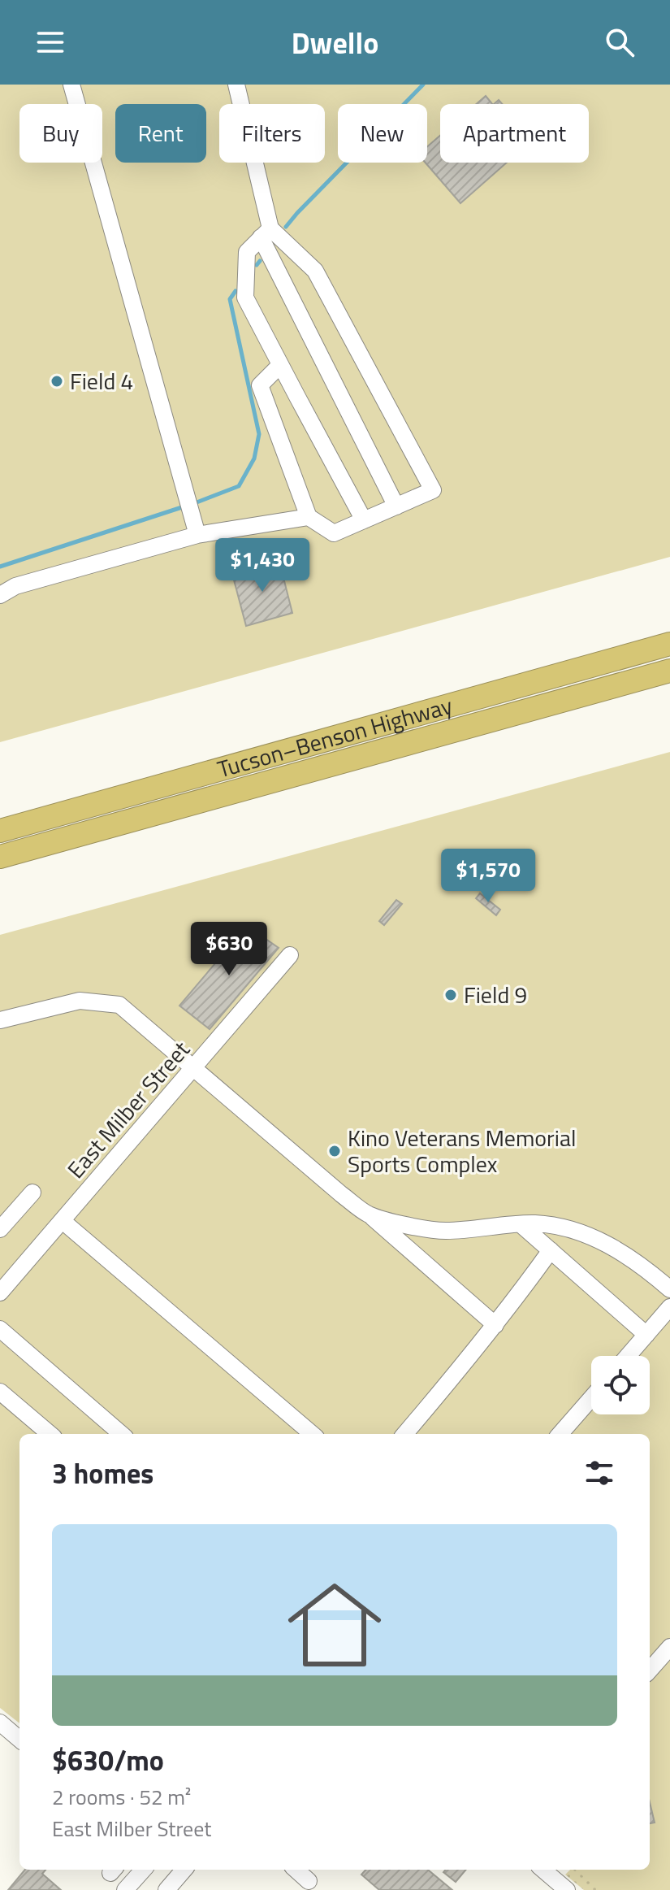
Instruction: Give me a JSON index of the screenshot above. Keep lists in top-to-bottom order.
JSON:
{
  "streets": {
    "highway": ["Tucson–Benson Highway"],
    "street": ["East Milber Street"]
  },
  "places": ["Field 4", "Field 9", "Kino Veterans Memorial Sports Complex"],
  "page": {
    "header": "Dwello",
    "chip": [
      "Buy",
      "Rent",
      "Filters",
      "New",
      "Apartment"
    ],
    "price": ["$1,430", "$1,570", "$630"],
    "heading": "3 homes",
    "list": [
      {
        "name": "$630/mo",
        "note": "2 rooms · 52 m² · East Milber Street"
      }
    ]
  }
}
